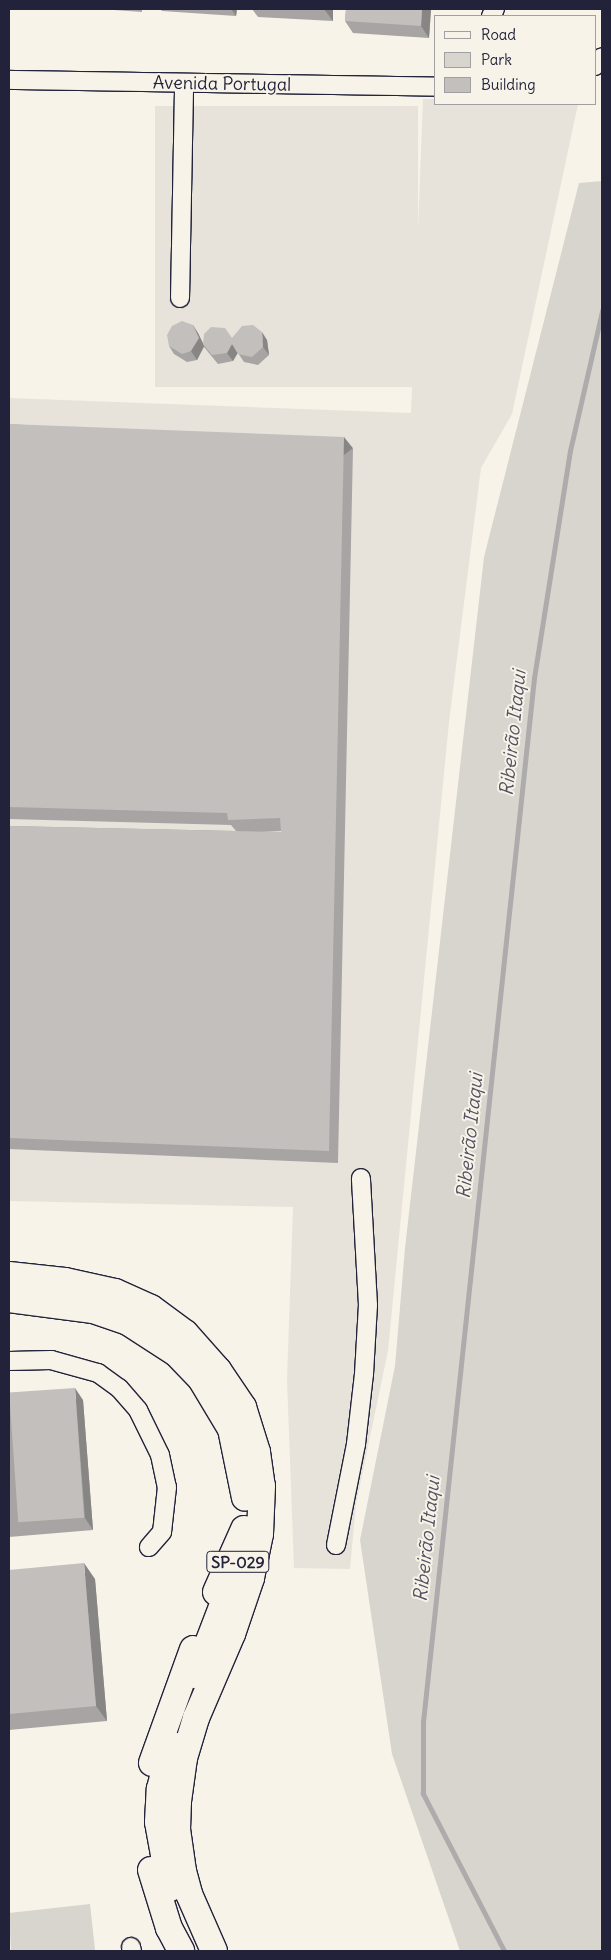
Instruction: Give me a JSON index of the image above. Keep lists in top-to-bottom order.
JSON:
{
  "streets": {
    "highway": ["SP-029"],
    "street": ["Avenida Portugal"]
  },
  "water": ["Ribeirão Itaqui"],
  "legend": ["Road", "Park", "Building"]
}
